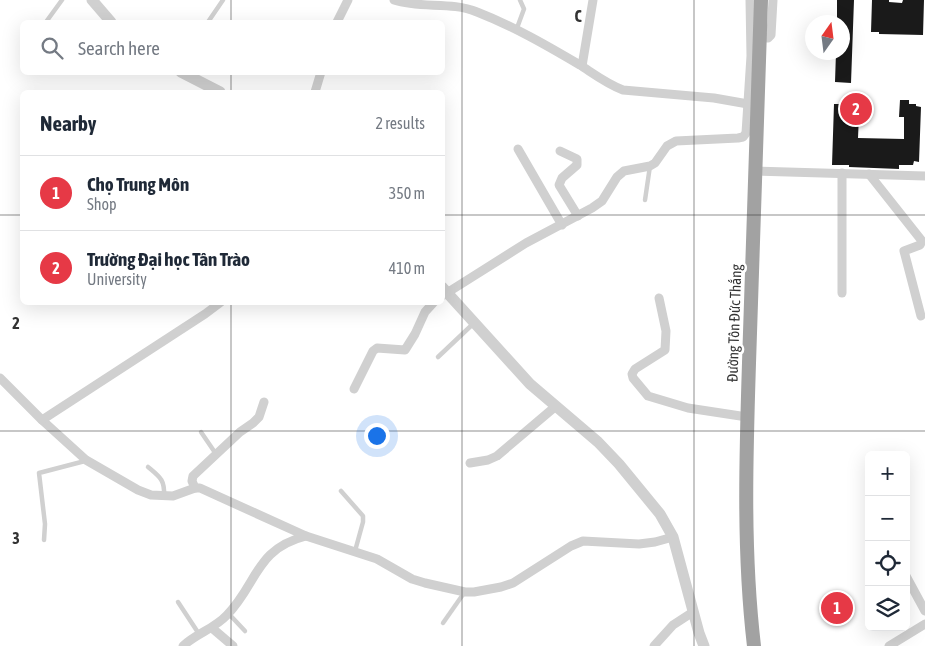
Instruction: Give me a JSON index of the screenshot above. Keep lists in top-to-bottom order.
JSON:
{
  "streets": {
    "highway": ["Đường Tôn Đức Thắng"]
  },
  "north": "top",
  "page": {
    "search": "Search here",
    "heading": ["Nearby", "2 results"],
    "pins": ["2", "1"],
    "list": [
      {
        "mark": "1",
        "name": "Chọ Trung Môn",
        "note": "Shop",
        "value": "350 m"
      },
      {
        "mark": "2",
        "name": "Trường Đại học Tân Trào",
        "note": "University",
        "value": "410 m"
      }
    ],
    "map_buttons": ["+", "−"]
  },
  "grid": {
    "columns": ["C"],
    "rows": ["2", "3"]
  }
}
